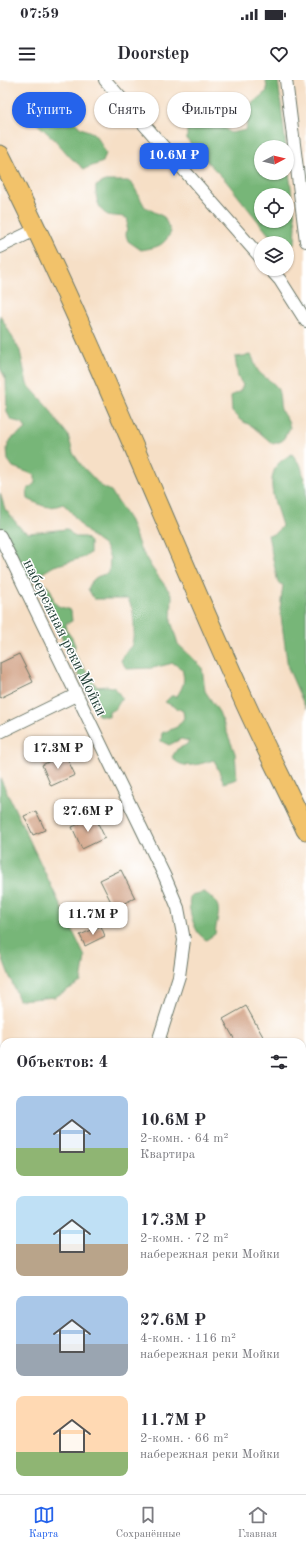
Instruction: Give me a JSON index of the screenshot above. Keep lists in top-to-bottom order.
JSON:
{
  "streets": {
    "street": ["набережная реки Мойки"]
  },
  "north": "right",
  "page": {
    "status": "07:59",
    "header": "Doorstep",
    "chip": ["Купить", "Снять", "Фильтры"],
    "price": [
      "10.6M ₽",
      "17.3M ₽",
      "27.6M ₽",
      "11.7M ₽"
    ],
    "heading": "Объектов: 4",
    "list": [
      {
        "name": "10.6M ₽",
        "note": "2-комн. · 64 m² · Квартира"
      },
      {
        "name": "17.3M ₽",
        "note": "2-комн. · 72 m² · набережная реки Мойки"
      },
      {
        "name": "27.6M ₽",
        "note": "4-комн. · 116 m² · набережная реки Мойки"
      },
      {
        "name": "11.7M ₽",
        "note": "2-комн. · 66 m² · набережная реки Мойки"
      }
    ],
    "tabs": ["Карта", "Сохранённые", "Главная"]
  }
}
